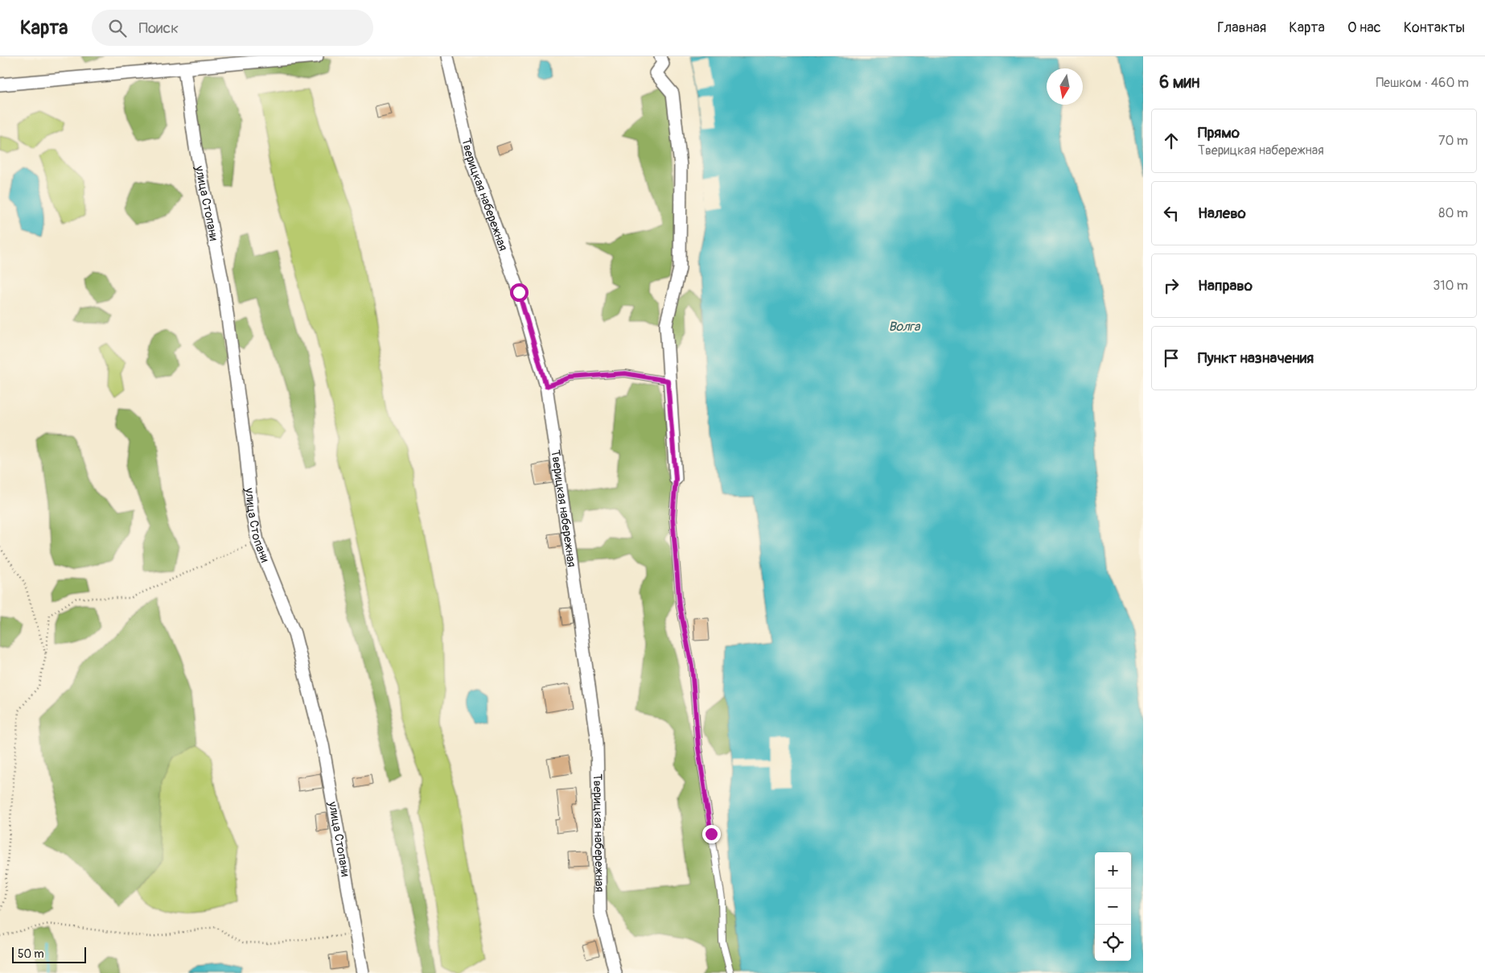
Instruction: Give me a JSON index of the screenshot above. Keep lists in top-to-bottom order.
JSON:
{
  "streets": {
    "street": ["Тверицкая набережная", "улица Стопани"]
  },
  "water": ["Волга"],
  "scale_bar": "50 m",
  "north": "bottom",
  "page": {
    "header": "Карта",
    "search": "Поиск",
    "nav": [
      "Главная",
      "Карта",
      "О нас",
      "Контакты"
    ],
    "heading": ["6 мин", "Пешком · 460 m"],
    "list": [
      ["Прямо", "Тверицкая набережная", "70 m"],
      ["Налево", "80 m"],
      ["Направо", "310 m"],
      "Пункт назначения"
    ],
    "map_buttons": ["+", "−"],
    "scale": "50 m"
  }
}
